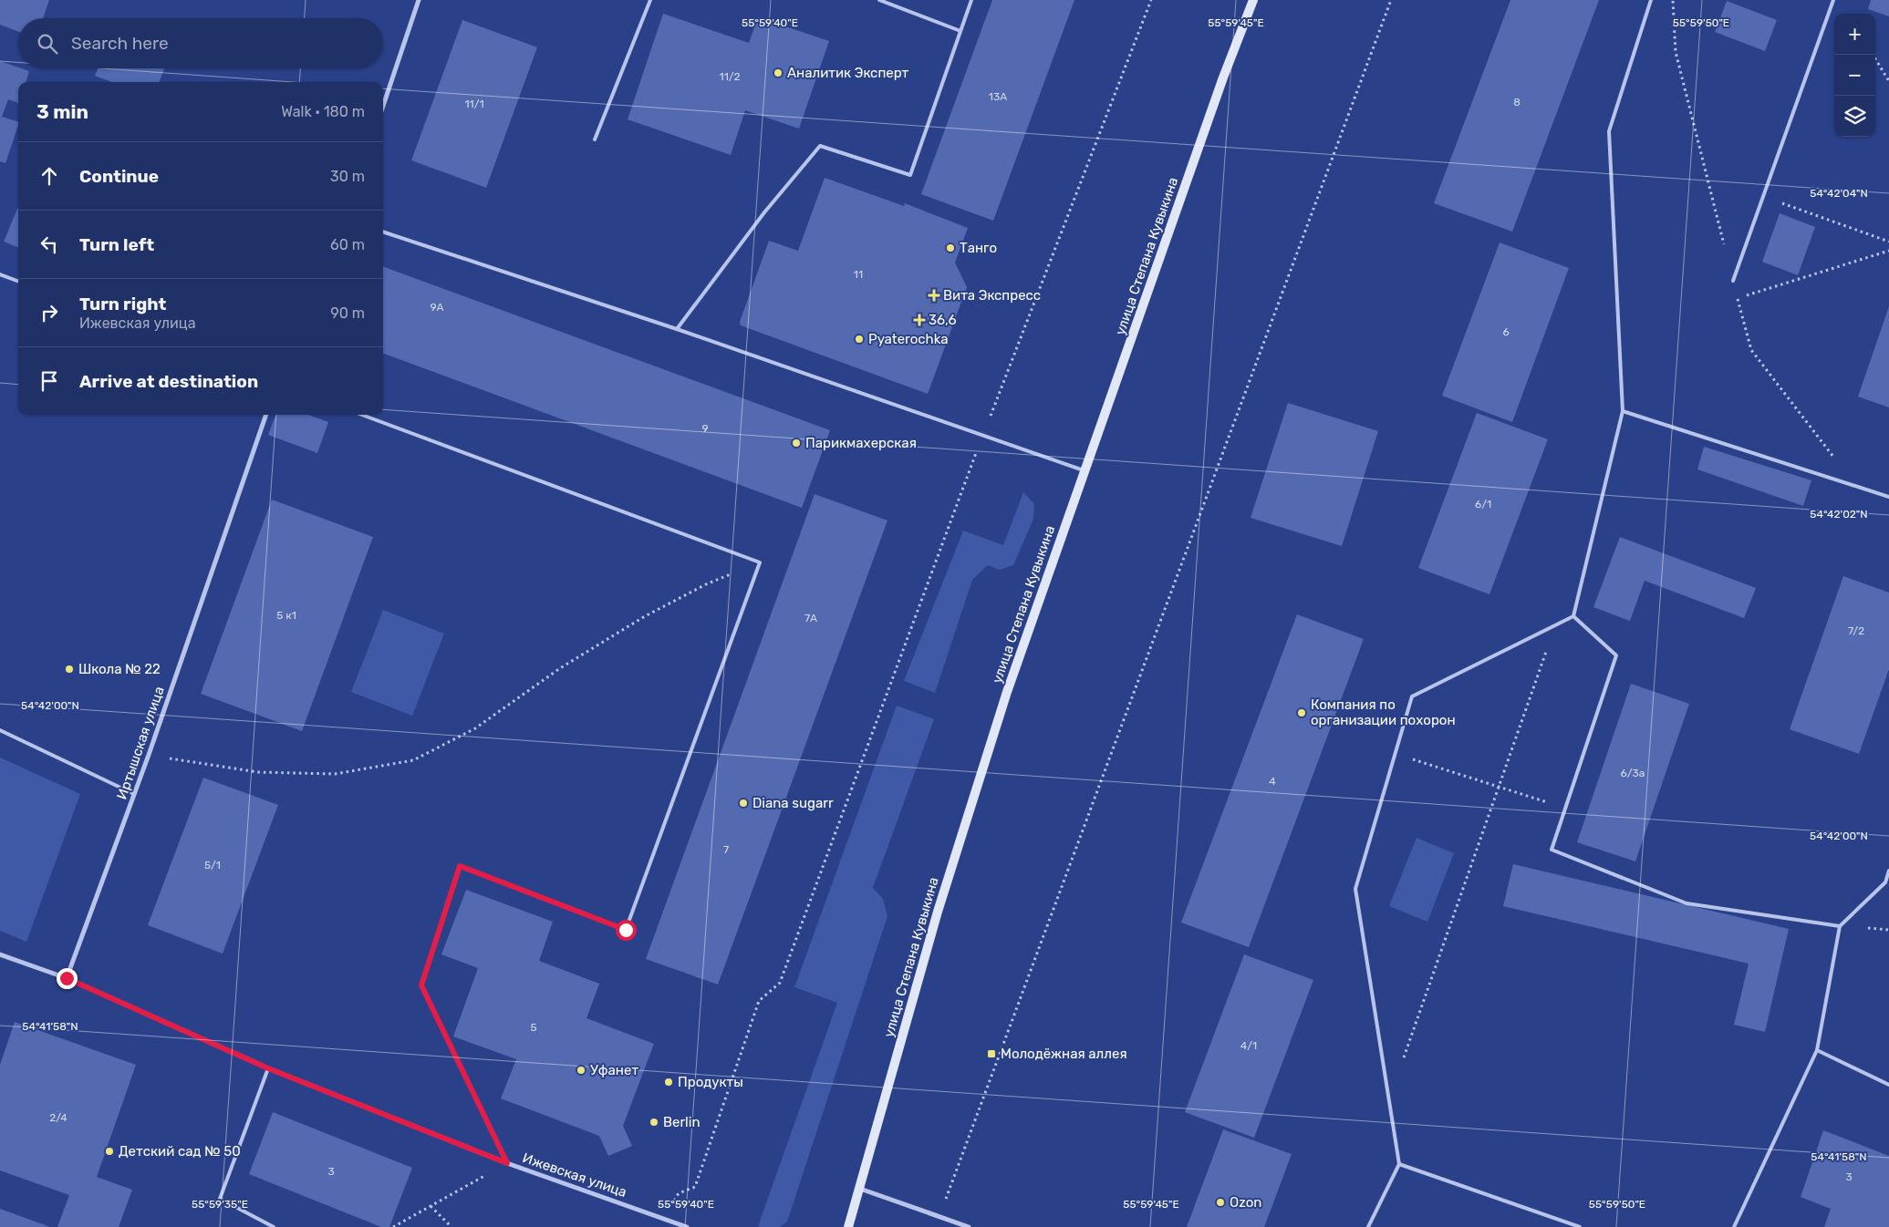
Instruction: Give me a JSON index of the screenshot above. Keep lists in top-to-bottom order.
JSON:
{
  "streets": {
    "main road": ["улица Степана Кувыкина"],
    "street": ["Иртышская улица", "Ижевская улица"]
  },
  "crossings": [
    ["Иртышская улица", "Ижевская улица"]
  ],
  "places": {
    "other": [
      "Аналитик Эксперт",
      "Танго",
      "Pyaterochka",
      "Парикмахерская",
      "Школа № 22",
      "Компания по организации похорон",
      "Diana sugarr",
      "Уфанет",
      "Продукты",
      "Berlin",
      "Детский сад № 50",
      "Ozon"
    ],
    "health": ["Вита Экспресс", "36,6"],
    "transit": ["Молодёжная аллея"]
  },
  "house_numbers": [
    "11/2",
    "13А",
    "8",
    "11/1",
    "11",
    "9А",
    "6",
    "9",
    "6/1",
    "5 к1",
    "7А",
    "7/2",
    "6/3а",
    "4",
    "7",
    "5/1",
    "5",
    "4/1",
    "2/4",
    "3",
    "3"
  ],
  "page": {
    "map_buttons": ["+", "−"],
    "search": "Search here",
    "heading": ["3 min", "Walk · 180 m"],
    "list": [
      ["Continue", "30 m"],
      ["Turn left", "60 m"],
      ["Turn right", "Ижевская улица", "90 m"],
      "Arrive at destination"
    ]
  },
  "coordinates": [
    "55°59'40\"E",
    "55°59'45\"E",
    "55°59'50\"E",
    "54°42'04\"N",
    "54°42'02\"N",
    "54°42'00\"N",
    "54°41'58\"N",
    "55°59'35\"E"
  ]
}
